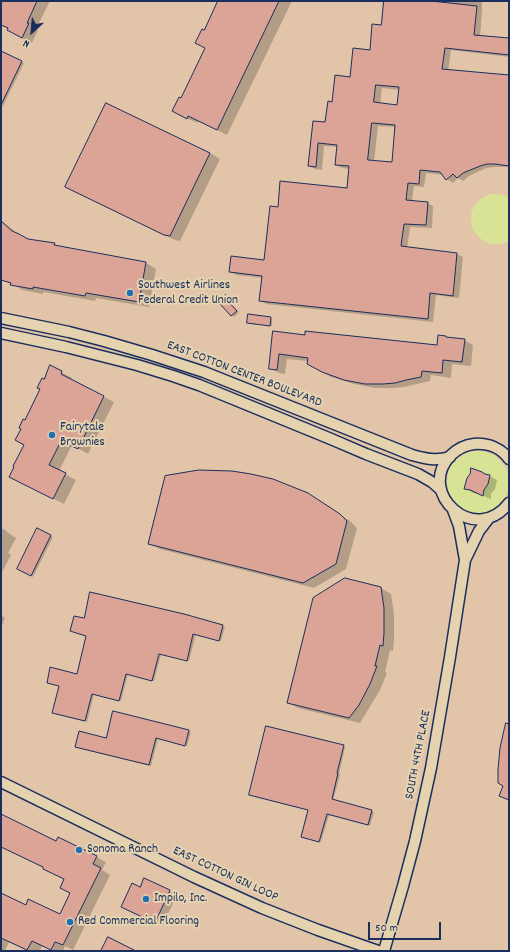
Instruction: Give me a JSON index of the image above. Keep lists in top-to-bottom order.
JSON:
{
  "streets": {
    "street": ["EAST COTTON CENTER BOULEVARD", "SOUTH 44TH PLACE", "EAST COTTON GIN LOOP"]
  },
  "crossings": [
    ["EAST COTTON CENTER BOULEVARD", "SOUTH 44TH PLACE"]
  ],
  "places": [
    "Southwest Airlines Federal Credit Union",
    "Fairytale Brownies",
    "Sonoma Ranch",
    "Impilo, Inc.",
    "Red Commercial Flooring"
  ],
  "scale_bar": "50 m",
  "north": "bottom left"
}
